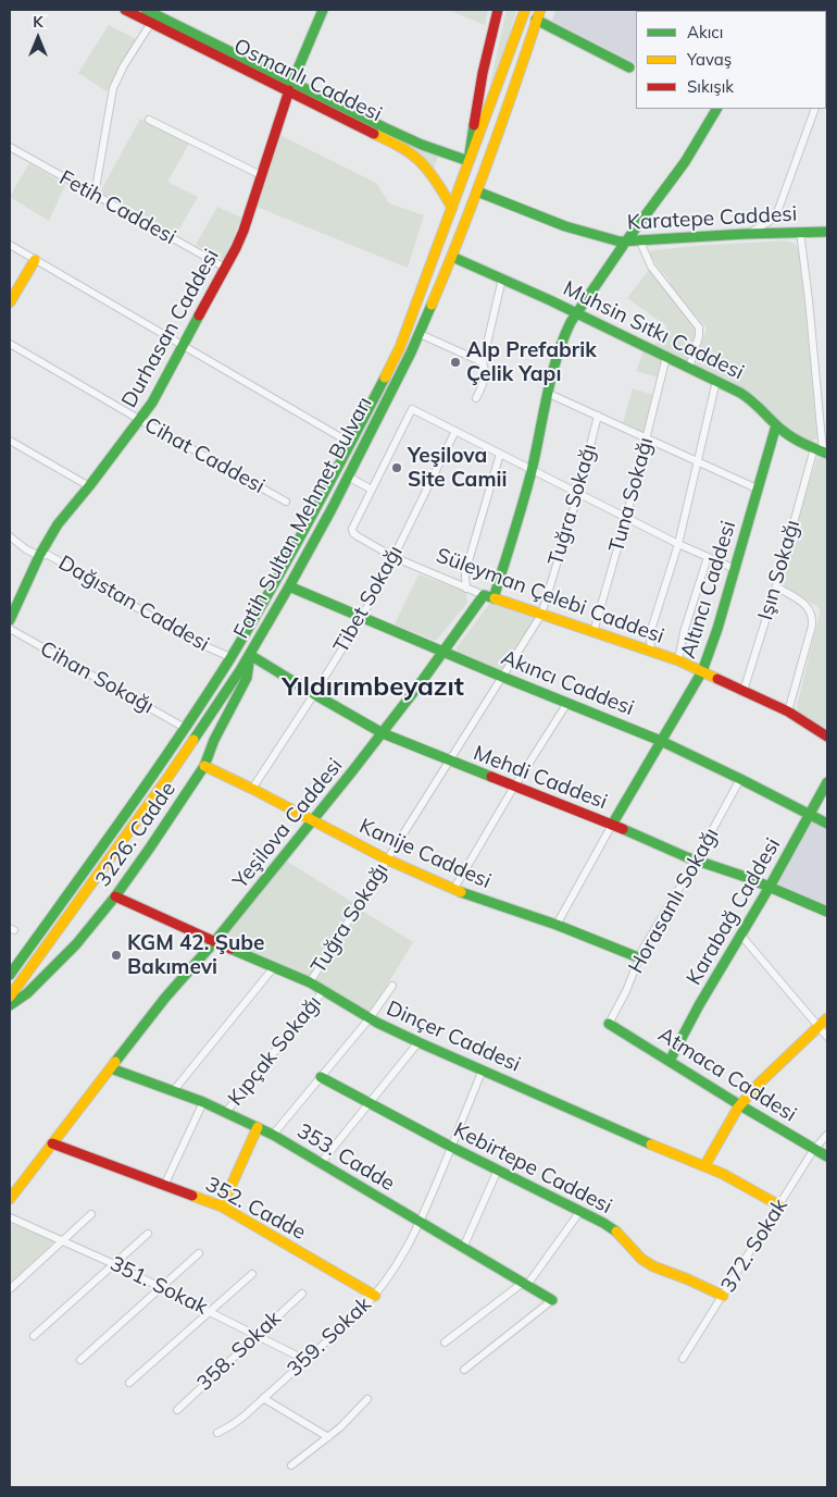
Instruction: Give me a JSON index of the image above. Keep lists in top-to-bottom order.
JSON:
{
  "streets": {
    "main road": [
      "Osmanlı Caddesi",
      "Karatepe Caddesi",
      "Durhasan Caddesi",
      "Muhsin Sıtkı Caddesi",
      "Fatih Sultan Mehmet Bulvarı",
      "Altıncı Caddesi",
      "Süleyman Çelebi Caddesi",
      "Akıncı Caddesi",
      "Mehdi Caddesi",
      "Yeşilova Caddesi",
      "3226. Cadde",
      "Kanije Caddesi",
      "Karabağ Caddesi",
      "Dinçer Caddesi",
      "Atmaca Caddesi",
      "353. Cadde",
      "Kebirtepe Caddesi",
      "352. Cadde"
    ],
    "street": [
      "Fetih Caddesi",
      "Cihat Caddesi",
      "Tuna Sokağı",
      "Tuğra Sokağı",
      "Işın Sokağı",
      "Tibet Sokağı",
      "Dağıstan Caddesi",
      "Cihan Sokağı",
      "Horasanlı Sokağı",
      "Kıpçak Sokağı",
      "372. Sokak",
      "351. Sokak",
      "359. Sokak",
      "358. Sokak"
    ]
  },
  "crossings": [
    ["Osmanlı Caddesi", "Durhasan Caddesi"],
    ["Osmanlı Caddesi", "Fatih Sultan Mehmet Bulvarı"],
    ["Fetih Caddesi", "Durhasan Caddesi"],
    ["Karatepe Caddesi", "Fatih Sultan Mehmet Bulvarı"],
    ["Karatepe Caddesi", "Yeşilova Caddesi"],
    ["Durhasan Caddesi", "Cihat Caddesi"],
    ["Durhasan Caddesi", "Dağıstan Caddesi"],
    ["Muhsin Sıtkı Caddesi", "Tuna Sokağı"],
    ["Muhsin Sıtkı Caddesi", "Fatih Sultan Mehmet Bulvarı"],
    ["Muhsin Sıtkı Caddesi", "Işın Sokağı"],
    ["Muhsin Sıtkı Caddesi", "Altıncı Caddesi"],
    ["Muhsin Sıtkı Caddesi", "Yeşilova Caddesi"],
    ["Tuna Sokağı", "Süleyman Çelebi Caddesi"],
    ["Tuğra Sokağı", "Süleyman Çelebi Caddesi"],
    ["Tuğra Sokağı", "Akıncı Caddesi"],
    ["Tuğra Sokağı", "Mehdi Caddesi"],
    ["Tuğra Sokağı", "Kanije Caddesi"],
    ["Tuğra Sokağı", "Dinçer Caddesi"],
    ["Fatih Sultan Mehmet Bulvarı", "Dağıstan Caddesi"],
    ["Fatih Sultan Mehmet Bulvarı", "Cihan Sokağı"],
    ["Fatih Sultan Mehmet Bulvarı", "Akıncı Caddesi"],
    ["Fatih Sultan Mehmet Bulvarı", "Mehdi Caddesi"],
    ["Fatih Sultan Mehmet Bulvarı", "3226. Cadde"],
    ["Işın Sokağı", "Süleyman Çelebi Caddesi"],
    ["Altıncı Caddesi", "Süleyman Çelebi Caddesi"],
    ["Altıncı Caddesi", "Akıncı Caddesi"],
    ["Altıncı Caddesi", "Mehdi Caddesi"],
    ["Altıncı Caddesi", "Kanije Caddesi"],
    ["Süleyman Çelebi Caddesi", "Tibet Sokağı"],
    ["Süleyman Çelebi Caddesi", "Yeşilova Caddesi"],
    ["Tibet Sokağı", "Akıncı Caddesi"],
    ["Tibet Sokağı", "Mehdi Caddesi"],
    ["Tibet Sokağı", "Kanije Caddesi"],
    ["Akıncı Caddesi", "Yeşilova Caddesi"],
    ["Akıncı Caddesi", "Horasanlı Sokağı"],
    ["Akıncı Caddesi", "Karabağ Caddesi"],
    ["Mehdi Caddesi", "Yeşilova Caddesi"],
    ["Mehdi Caddesi", "3226. Cadde"],
    ["Mehdi Caddesi", "Horasanlı Sokağı"],
    ["Mehdi Caddesi", "Karabağ Caddesi"],
    ["Yeşilova Caddesi", "Kanije Caddesi"],
    ["Yeşilova Caddesi", "Dinçer Caddesi"],
    ["Yeşilova Caddesi", "353. Cadde"],
    ["Yeşilova Caddesi", "352. Cadde"],
    ["3226. Cadde", "Kanije Caddesi"],
    ["3226. Cadde", "Dinçer Caddesi"],
    ["Kanije Caddesi", "Horasanlı Sokağı"],
    ["Horasanlı Sokağı", "Atmaca Caddesi"],
    ["Karabağ Caddesi", "Atmaca Caddesi"],
    ["Dinçer Caddesi", "Kıpçak Sokağı"],
    ["Dinçer Caddesi", "372. Sokak"],
    ["Dinçer Caddesi", "359. Sokak"],
    ["Kıpçak Sokağı", "353. Cadde"],
    ["Atmaca Caddesi", "372. Sokak"],
    ["353. Cadde", "359. Sokak"],
    ["Kebirtepe Caddesi", "372. Sokak"],
    ["Kebirtepe Caddesi", "359. Sokak"],
    ["352. Cadde", "359. Sokak"],
    ["351. Sokak", "359. Sokak"],
    ["351. Sokak", "358. Sokak"]
  ],
  "districts": ["Yıldırımbeyazıt"],
  "places": ["Alp Prefabrik Çelik Yapı", "Yeşilova Site Camii", "KGM 42. Şube Bakımevi"],
  "legend": ["Akıcı", "Yavaş", "Sıkışık"],
  "north": "top"
}
